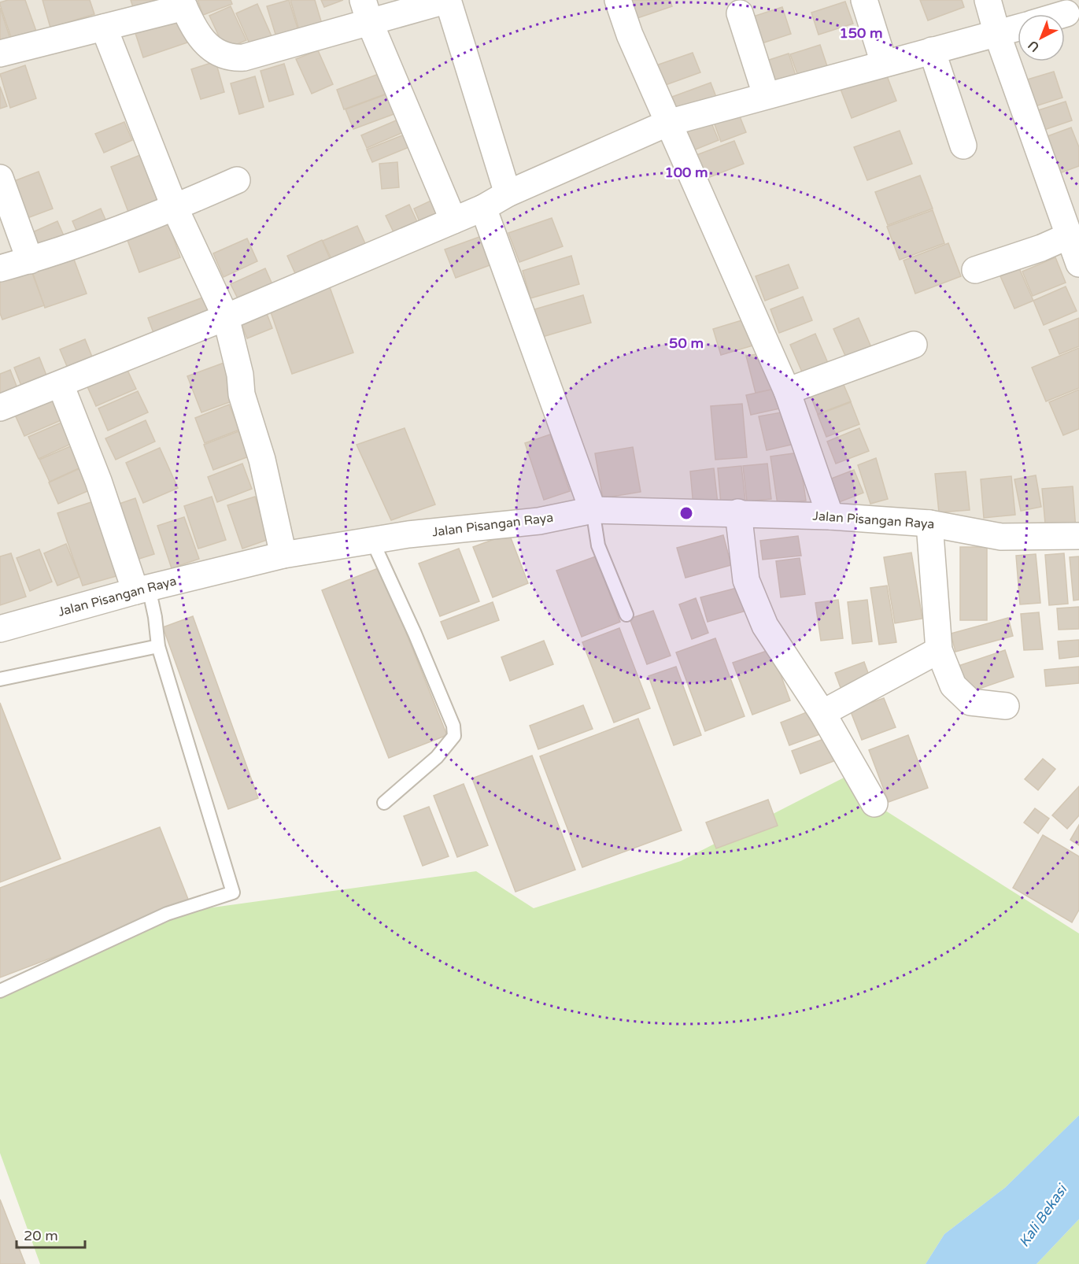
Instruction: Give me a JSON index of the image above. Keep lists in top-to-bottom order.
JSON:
{
  "streets": {
    "street": ["Jalan Pisangan Raya"]
  },
  "water": ["Kali Bekasi"],
  "scale_bar": "20 m",
  "north": "bottom left",
  "rings": ["150 m", "100 m", "50 m"]
}
